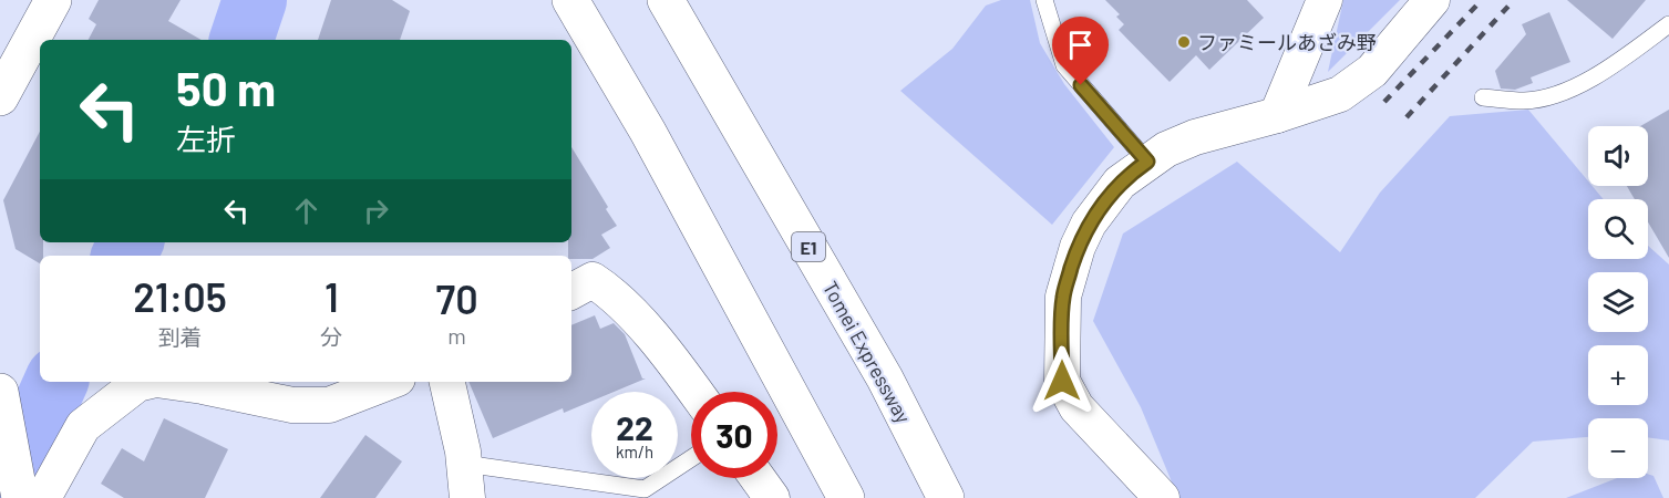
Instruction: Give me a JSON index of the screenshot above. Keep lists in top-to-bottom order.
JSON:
{
  "streets": {
    "main road": ["E1", "Tomei Expressway"]
  },
  "places": ["ファミールあざみ野"],
  "page": {
    "turn": ["50 m", "左折"],
    "map_buttons": ["+", "−"],
    "eta": [
      "21:05",
      "到着",
      "1",
      "分",
      "70",
      "m"
    ],
    "speed": "22 km/h",
    "limit": "30"
  }
}
